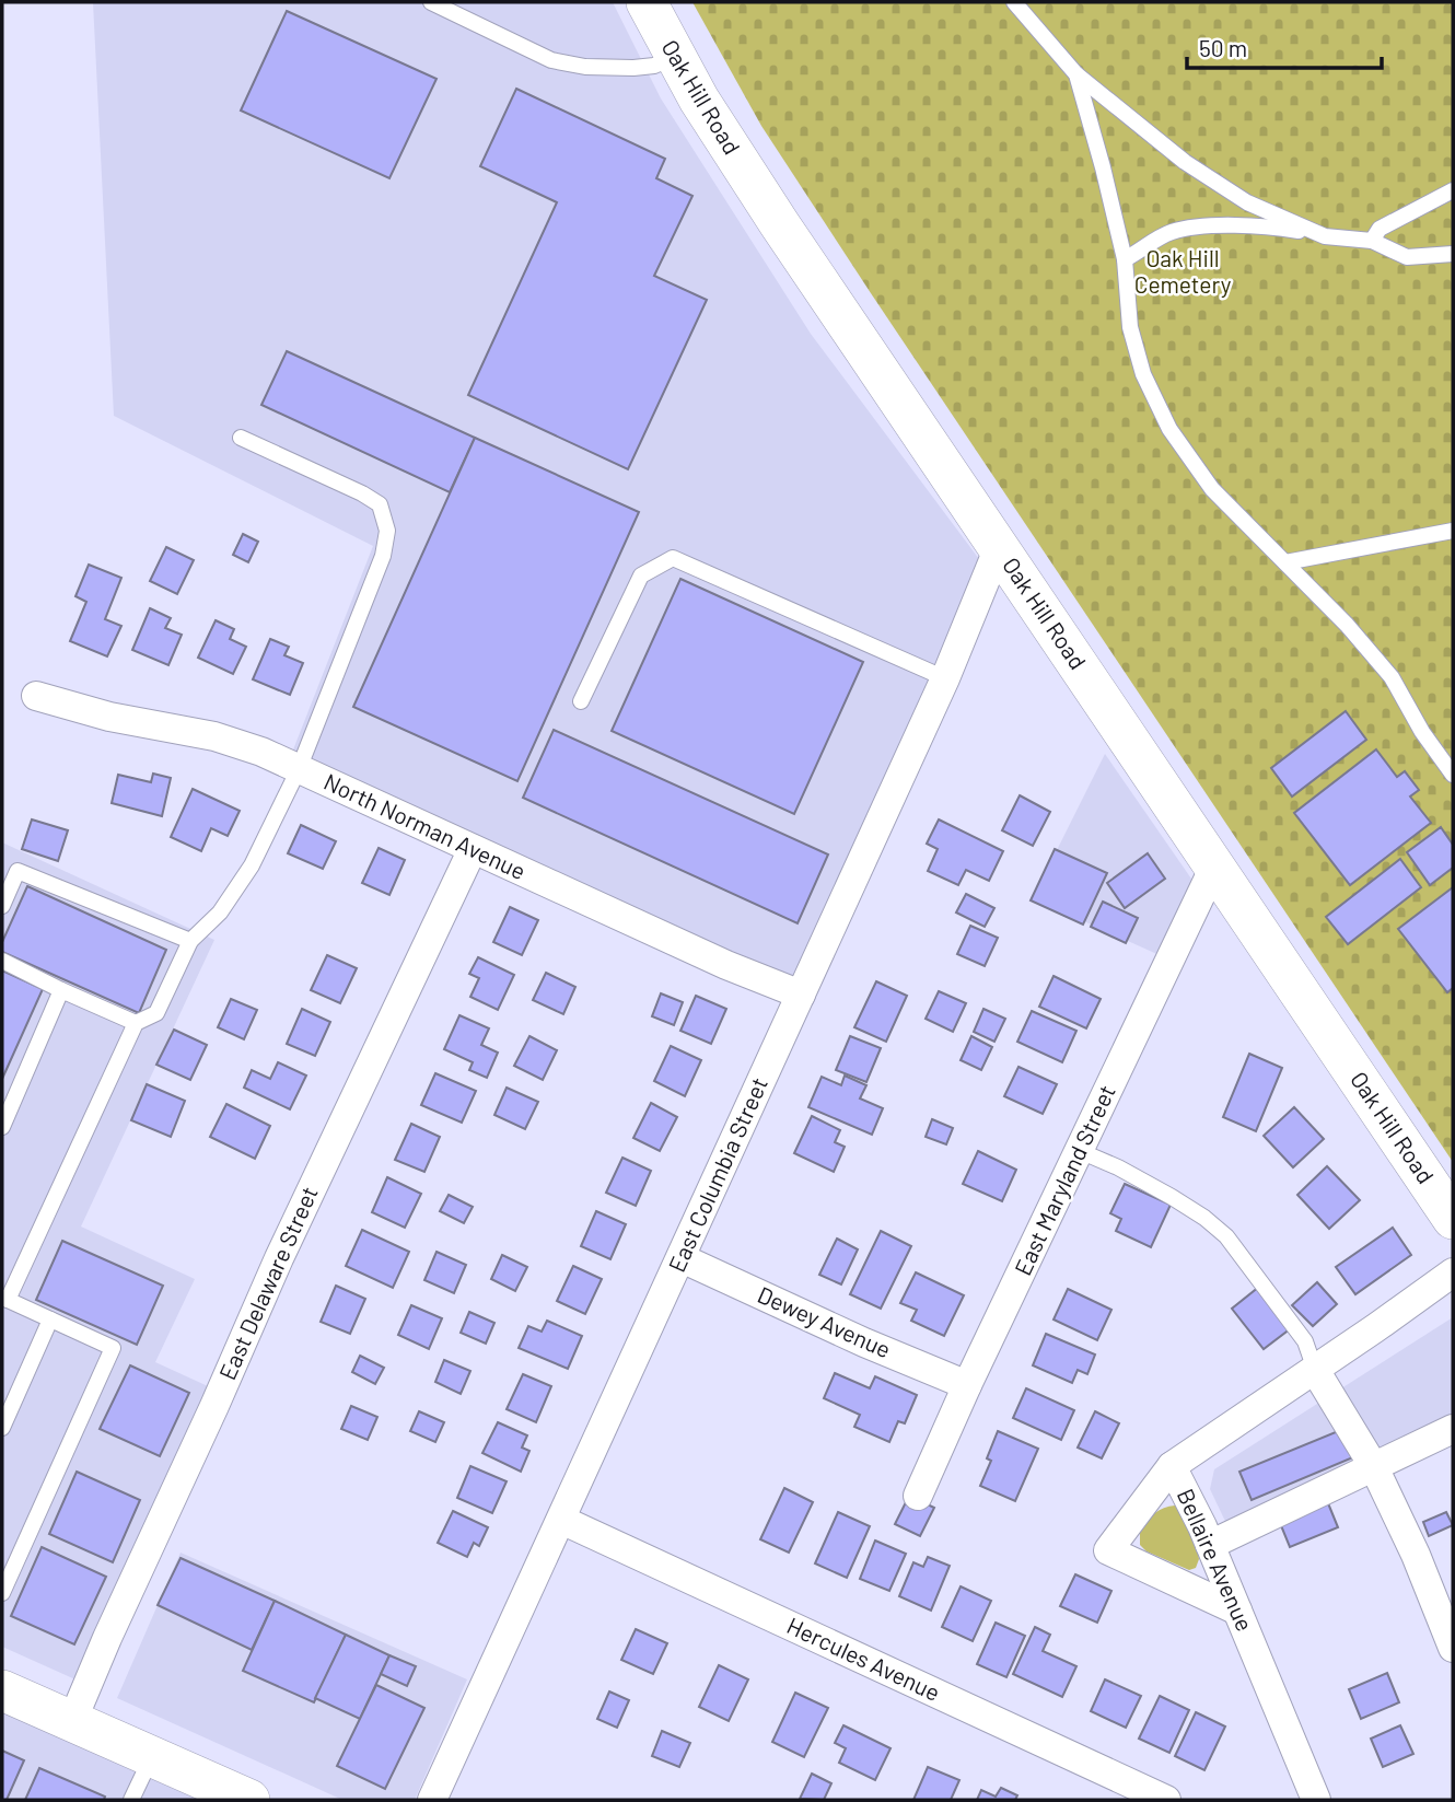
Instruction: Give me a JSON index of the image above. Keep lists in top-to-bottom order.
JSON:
{
  "streets": {
    "main road": ["Oak Hill Road"],
    "street": [
      "North Norman Avenue",
      "East Columbia Street",
      "East Maryland Street",
      "East Delaware Street",
      "Dewey Avenue",
      "Bellaire Avenue",
      "Hercules Avenue"
    ]
  },
  "crossings": [
    ["Oak Hill Road", "East Columbia Street"],
    ["Oak Hill Road", "East Maryland Street"],
    ["North Norman Avenue", "East Columbia Street"],
    ["North Norman Avenue", "East Delaware Street"],
    ["East Columbia Street", "Dewey Avenue"],
    ["East Columbia Street", "Hercules Avenue"],
    ["East Maryland Street", "Dewey Avenue"]
  ],
  "parks": ["Oak Hill Cemetery"],
  "scale_bar": "50 m"
}
